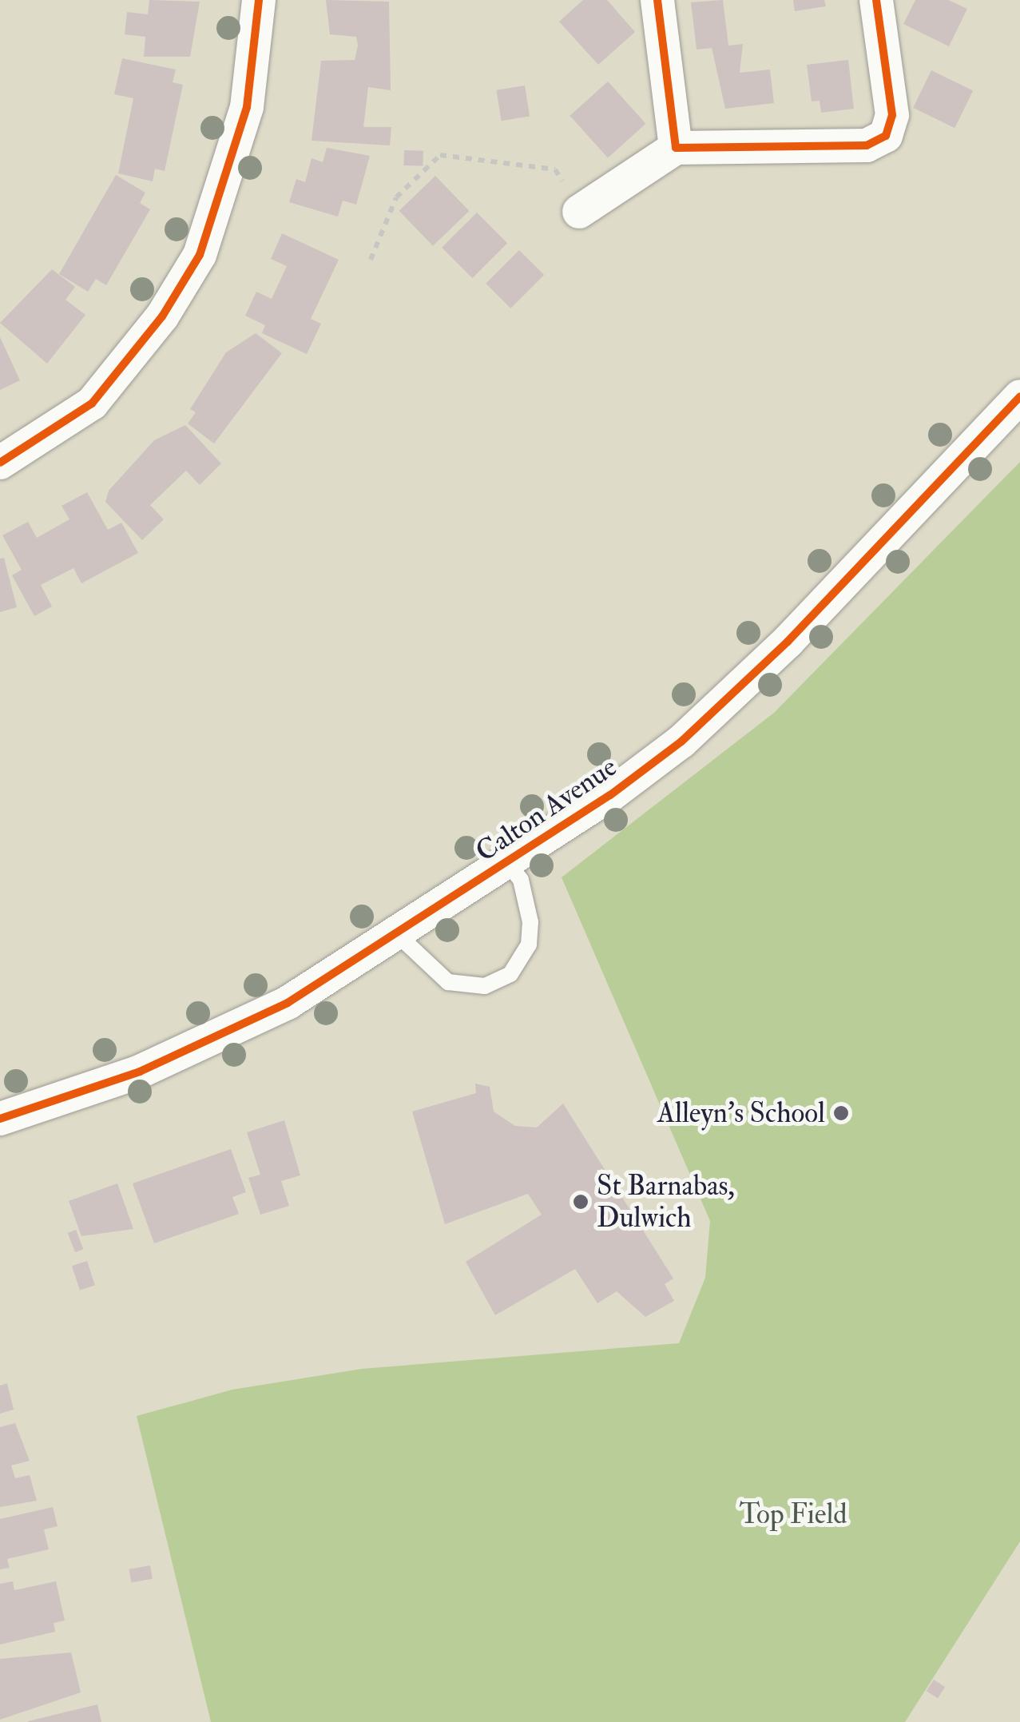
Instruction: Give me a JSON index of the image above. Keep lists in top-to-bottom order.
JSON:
{
  "streets": {
    "street": ["Calton Avenue"]
  },
  "parks": ["Top Field"],
  "places": ["Alleyn's School", "St Barnabas, Dulwich"]
}
